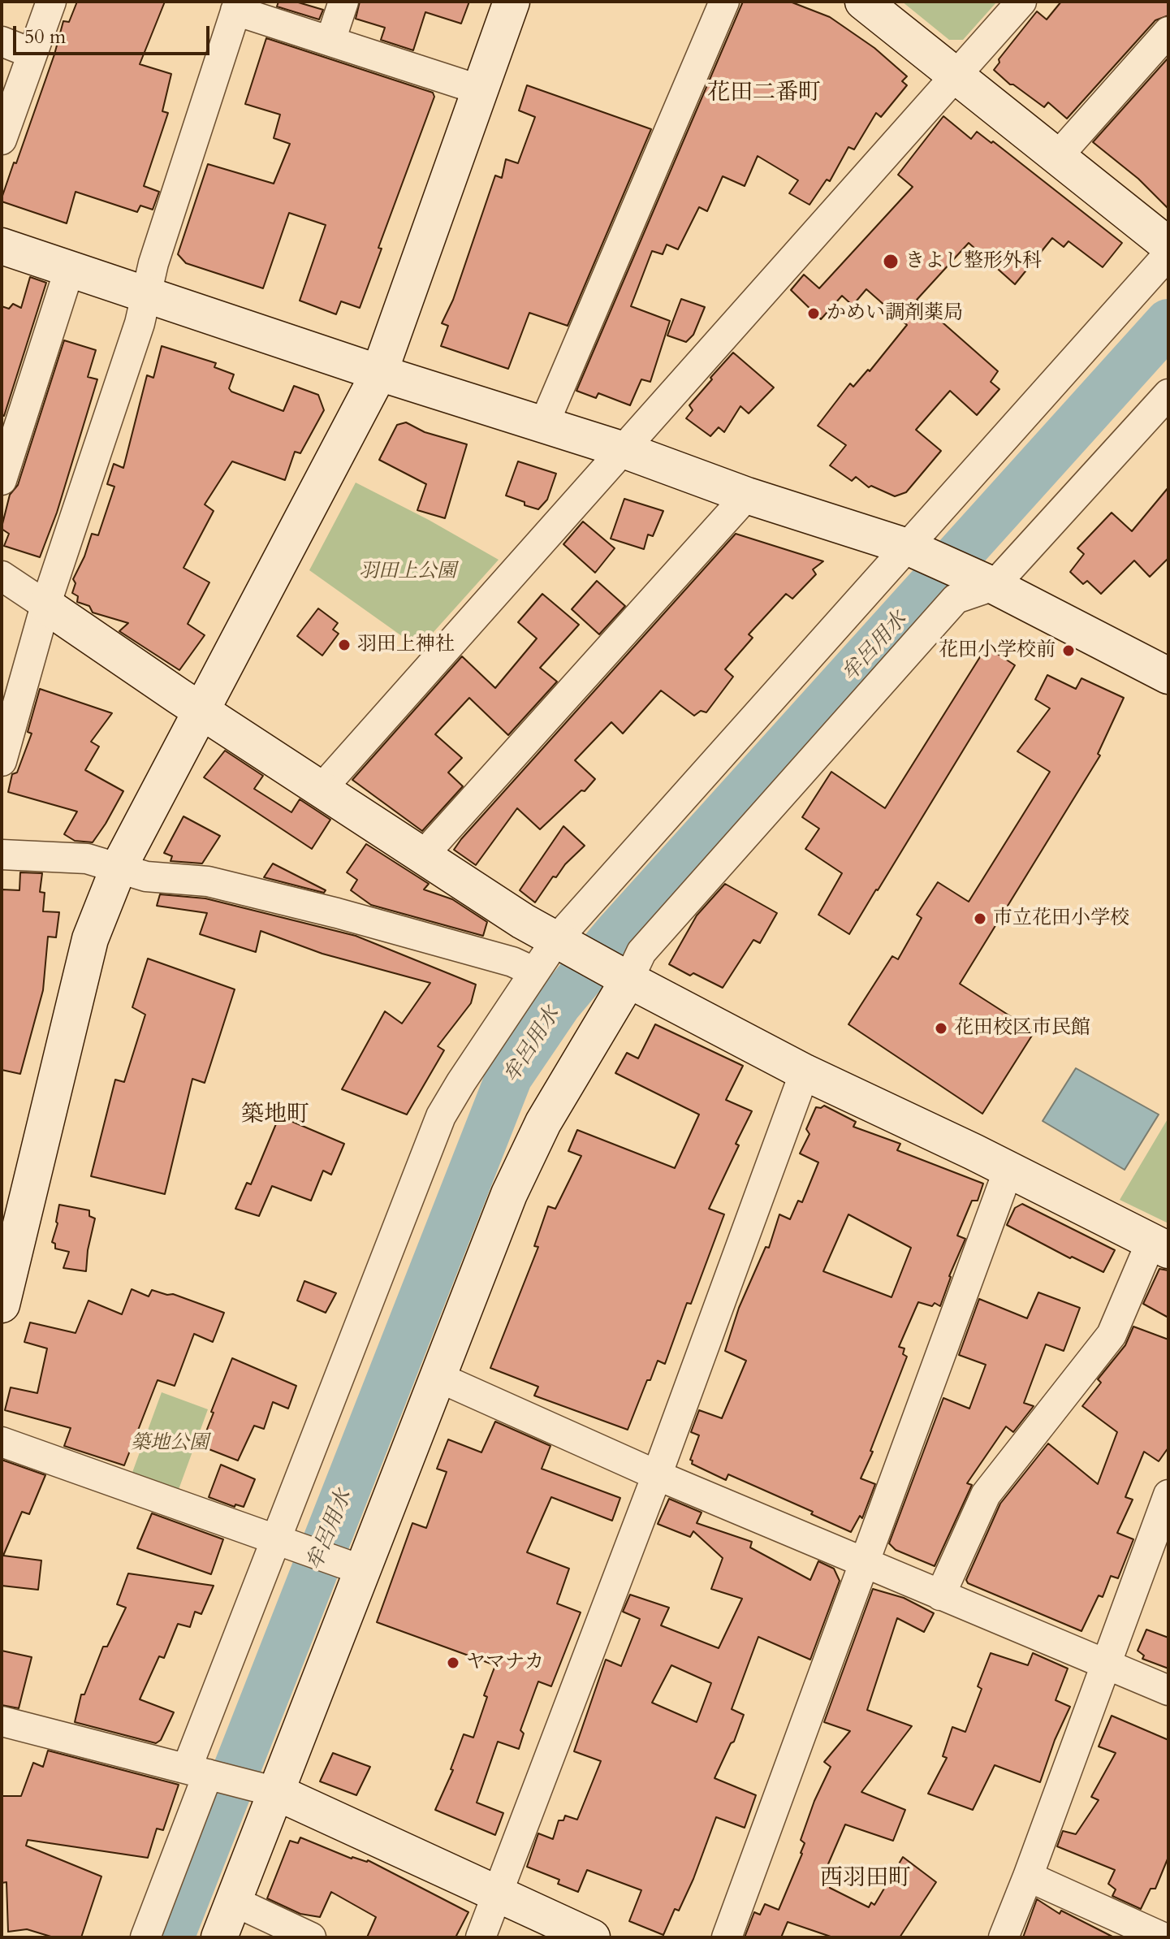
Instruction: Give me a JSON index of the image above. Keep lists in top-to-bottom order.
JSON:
{
  "districts": ["花田二番町", "築地町", "西羽田町"],
  "water": ["牟呂用水"],
  "parks": ["羽田上公園", "築地公園"],
  "places": [
    "きよし整形外科",
    "かめい調剤薬局",
    "羽田上神社",
    "花田小学校前",
    "市立花田小学校",
    "花田校区市民館",
    "ヤマナカ"
  ],
  "scale_bar": "50 m"
}
